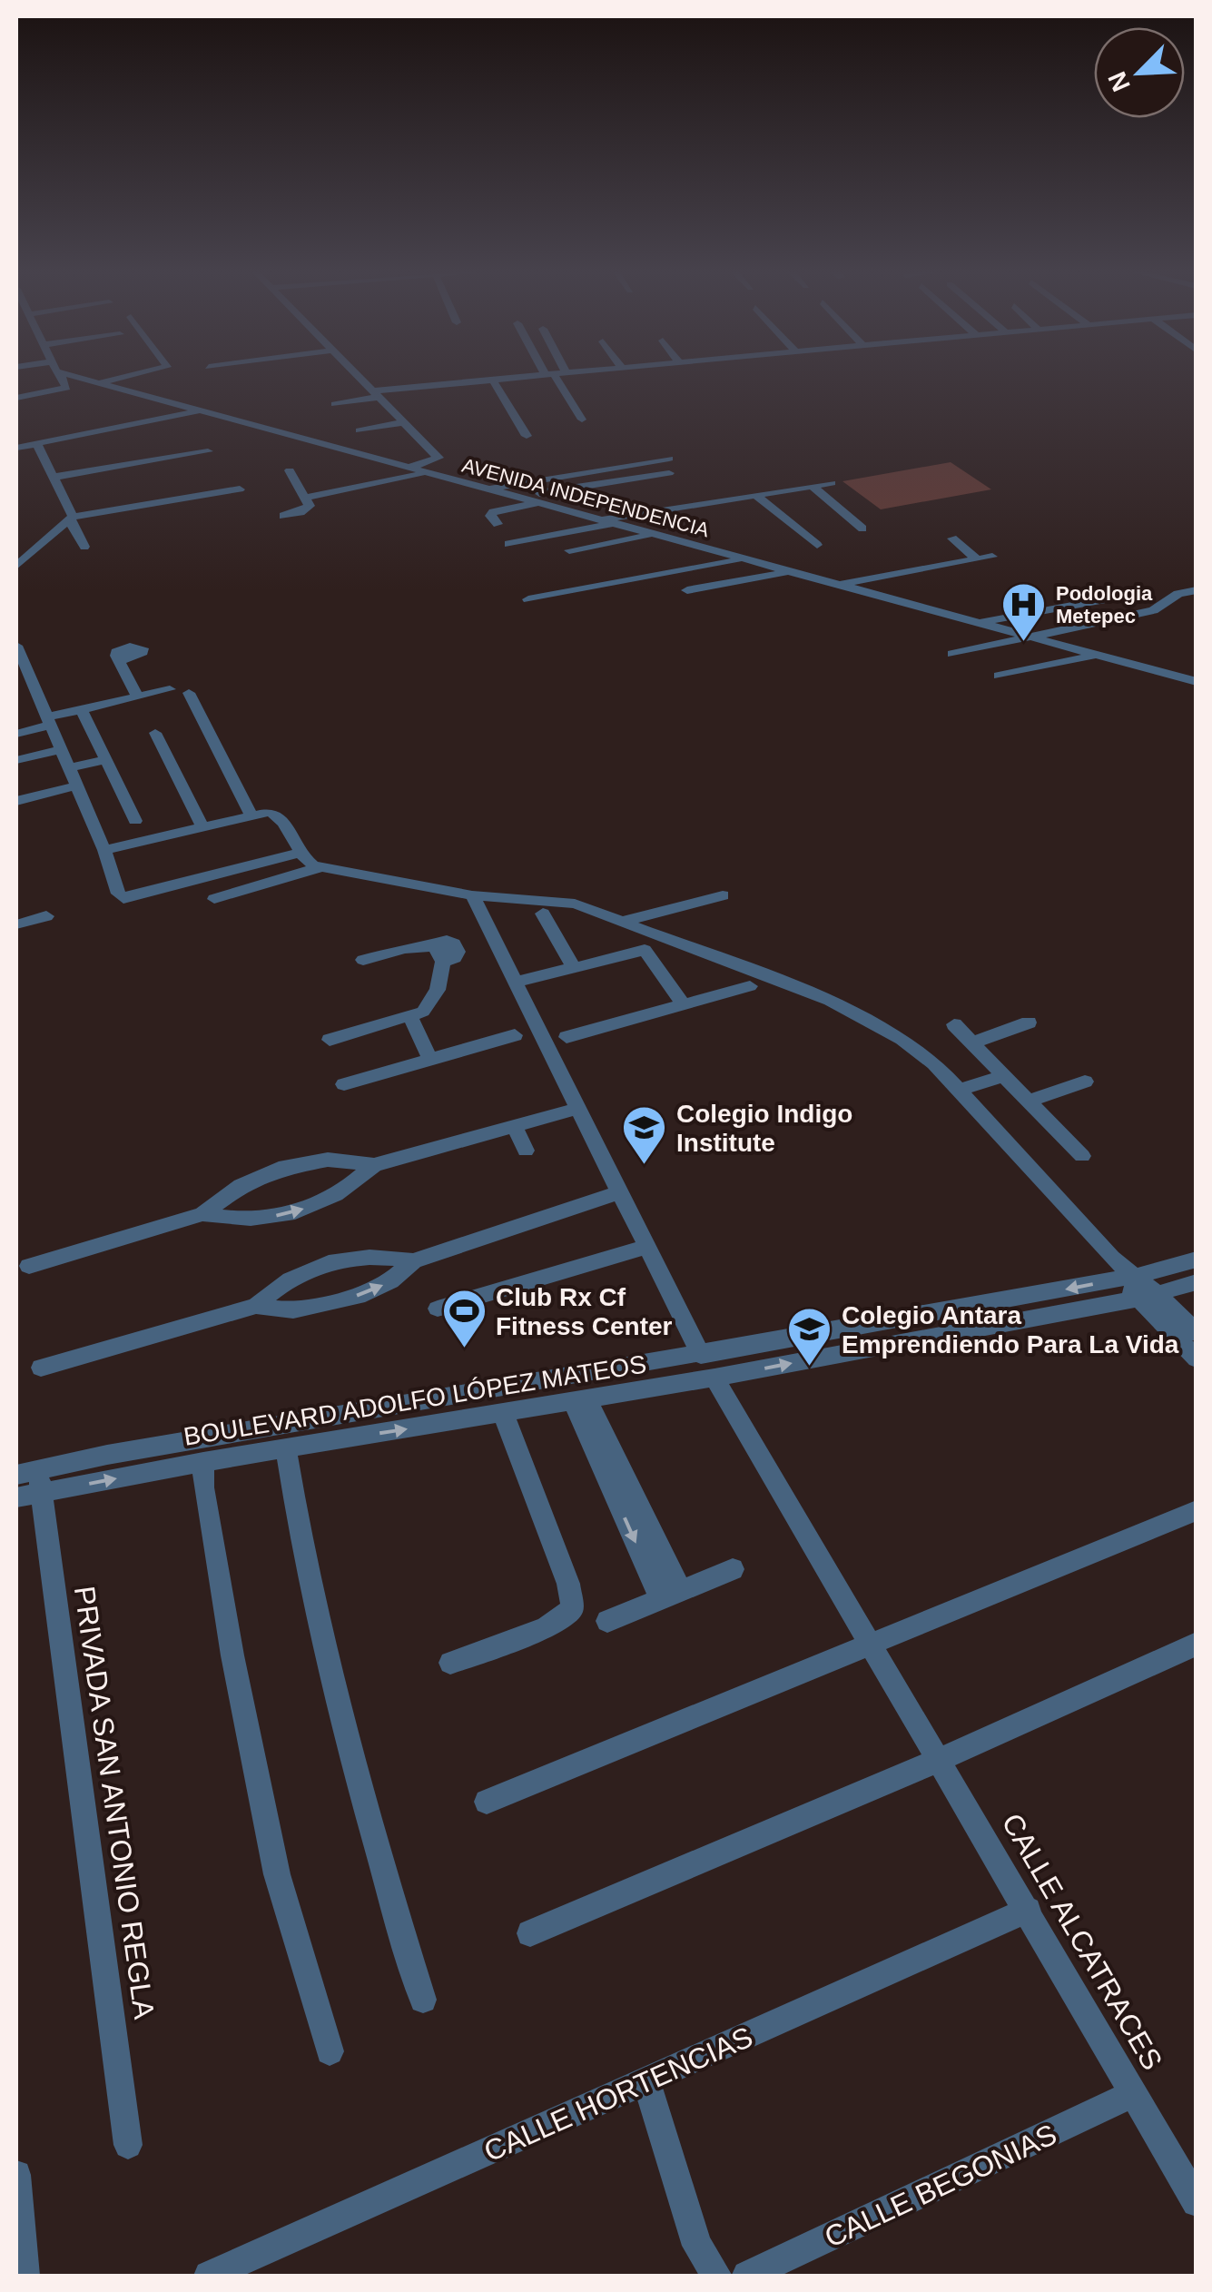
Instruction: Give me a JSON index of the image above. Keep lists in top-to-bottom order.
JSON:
{
  "streets": {
    "street": [
      "AVENIDA INDEPENDENCIA",
      "BOULEVARD ADOLFO LÓPEZ MATEOS",
      "PRIVADA SAN ANTONIO REGLA",
      "CALLE ALCATRACES",
      "CALLE HORTENCIAS",
      "CALLE BEGONIAS"
    ]
  },
  "crossings": [
    ["BOULEVARD ADOLFO LÓPEZ MATEOS", "PRIVADA SAN ANTONIO REGLA"],
    ["BOULEVARD ADOLFO LÓPEZ MATEOS", "CALLE ALCATRACES"],
    ["CALLE ALCATRACES", "CALLE HORTENCIAS"],
    ["CALLE ALCATRACES", "CALLE BEGONIAS"]
  ],
  "places": {
    "hospital": ["Podologia Metepec"],
    "school or university": ["Colegio Indigo Institute", "Colegio Antara Emprendiendo Para La Vida"],
    "sports": ["Club Rx Cf Fitness Center"]
  },
  "north": "bottom left"
}
